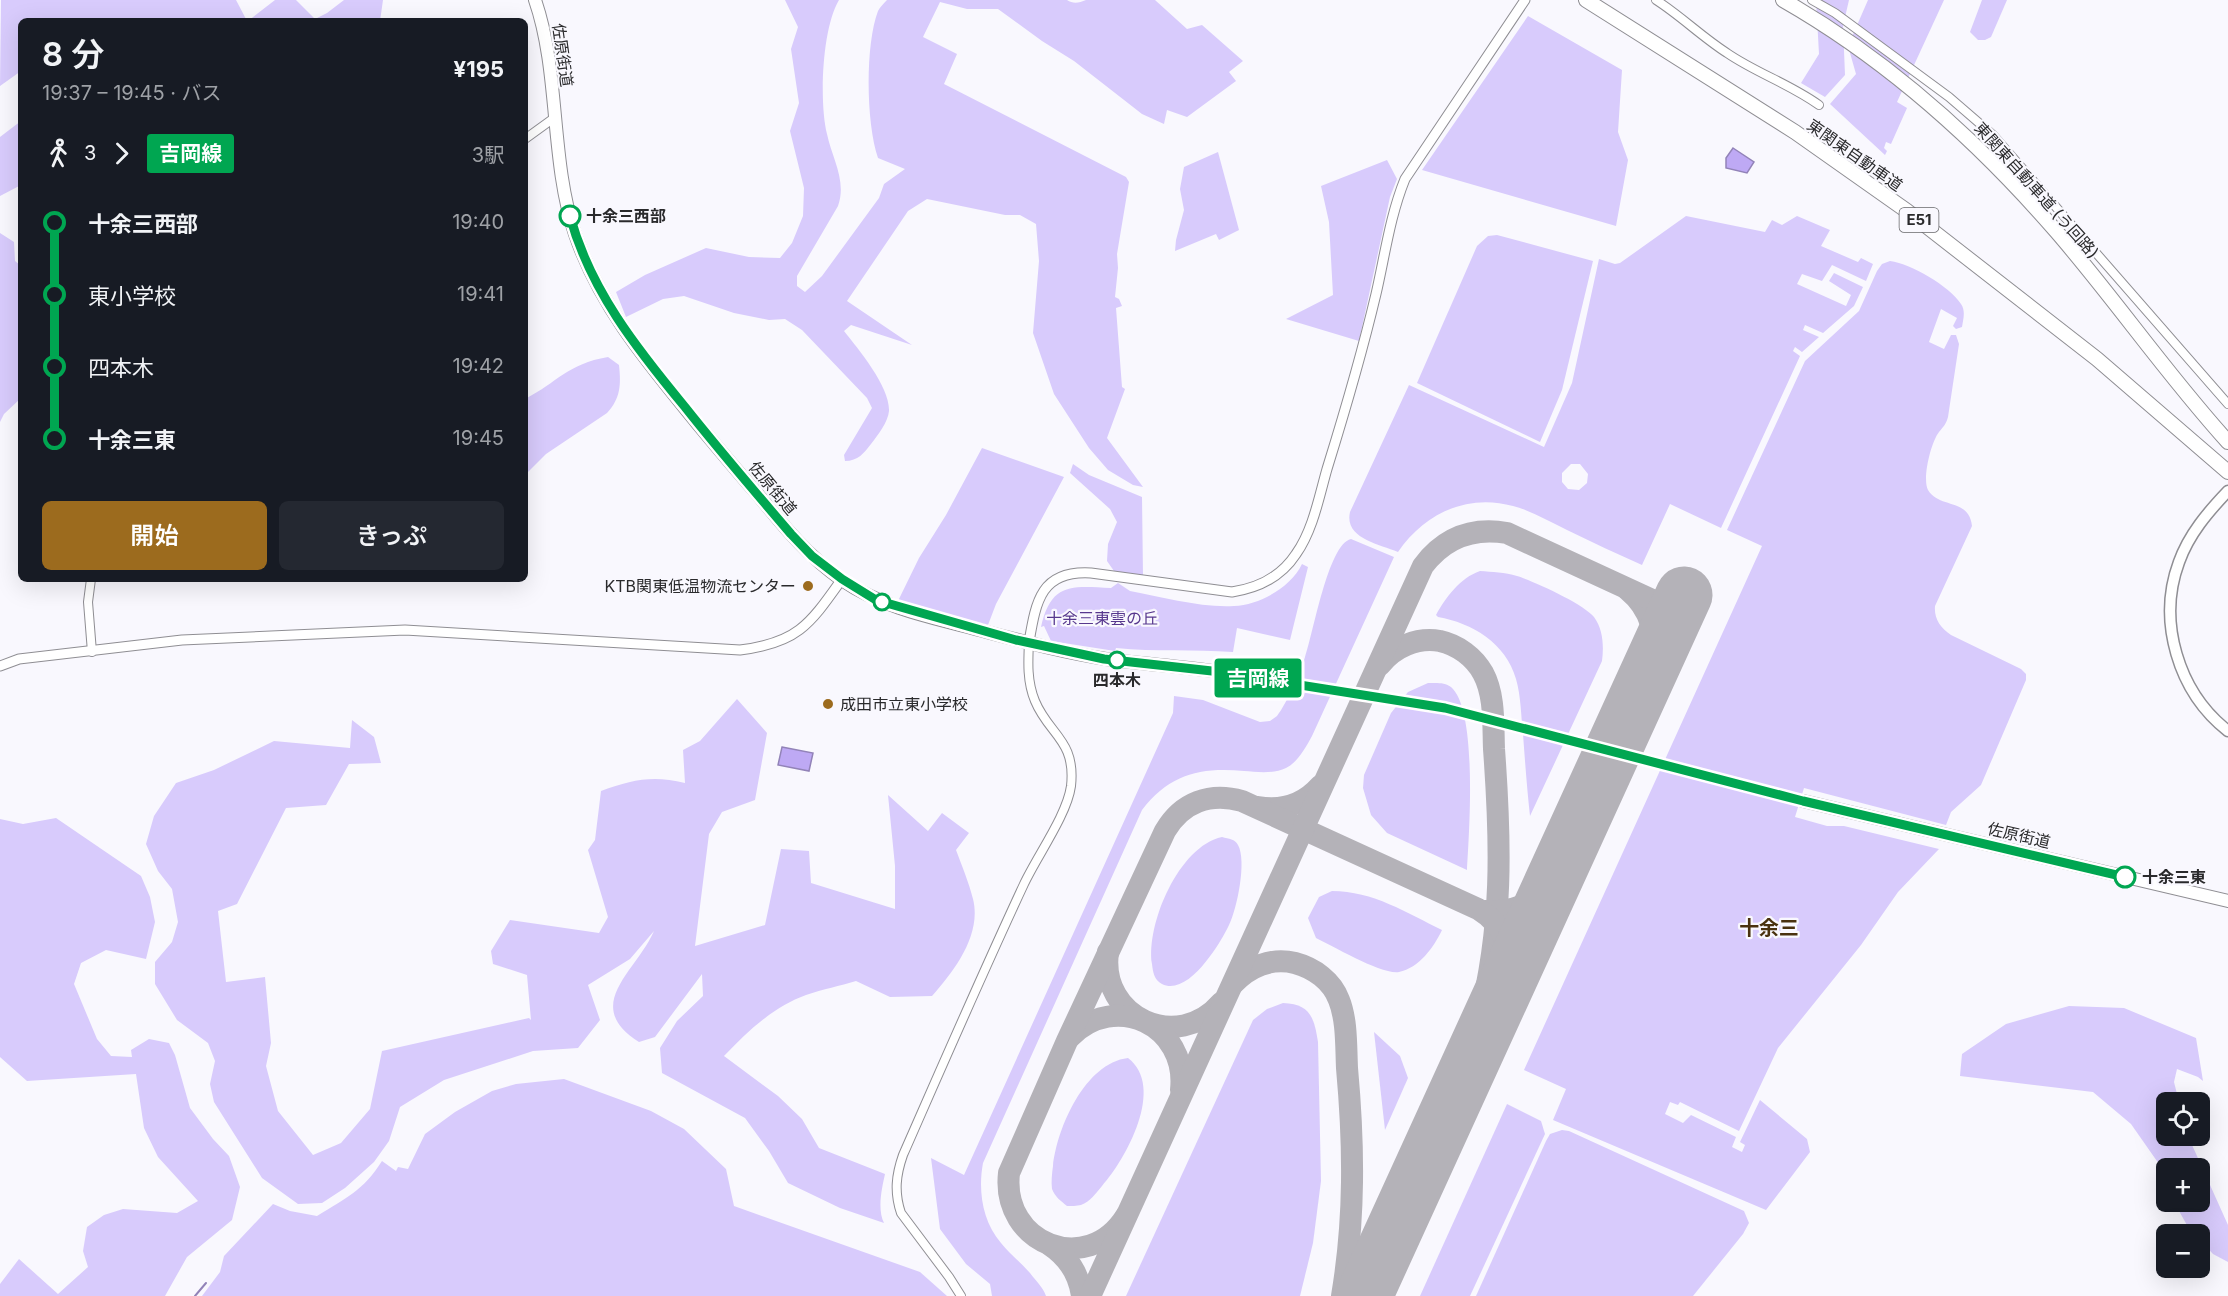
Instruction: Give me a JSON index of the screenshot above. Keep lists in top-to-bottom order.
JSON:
{
  "streets": {
    "highway": [
      "佐原街道",
      "東関東自動車道",
      "東関東自動車道 (う回路)",
      "E51"
    ]
  },
  "districts": ["十余三"],
  "parks": ["十余三東雲の丘"],
  "places": [
    "十余三西部",
    "KTB関東低温物流センター",
    "四本木",
    "成田市立東小学校",
    "十余三東"
  ],
  "lines": ["bus line 吉岡線"],
  "page": {
    "on_map": "吉岡線",
    "heading": ["8 分", "19:37 – 19:45 · バス", "¥195"],
    "legs": ["3", "吉岡線", "3駅"],
    "list": [
      {
        "name": "十余三西部",
        "value": "19:40"
      },
      {
        "name": "東小学校",
        "value": "19:41"
      },
      {
        "name": "四本木",
        "value": "19:42"
      },
      {
        "name": "十余三東",
        "value": "19:45"
      }
    ],
    "buttons": ["開始", "きっぷ"],
    "map_buttons": ["+", "−"]
  }
}
